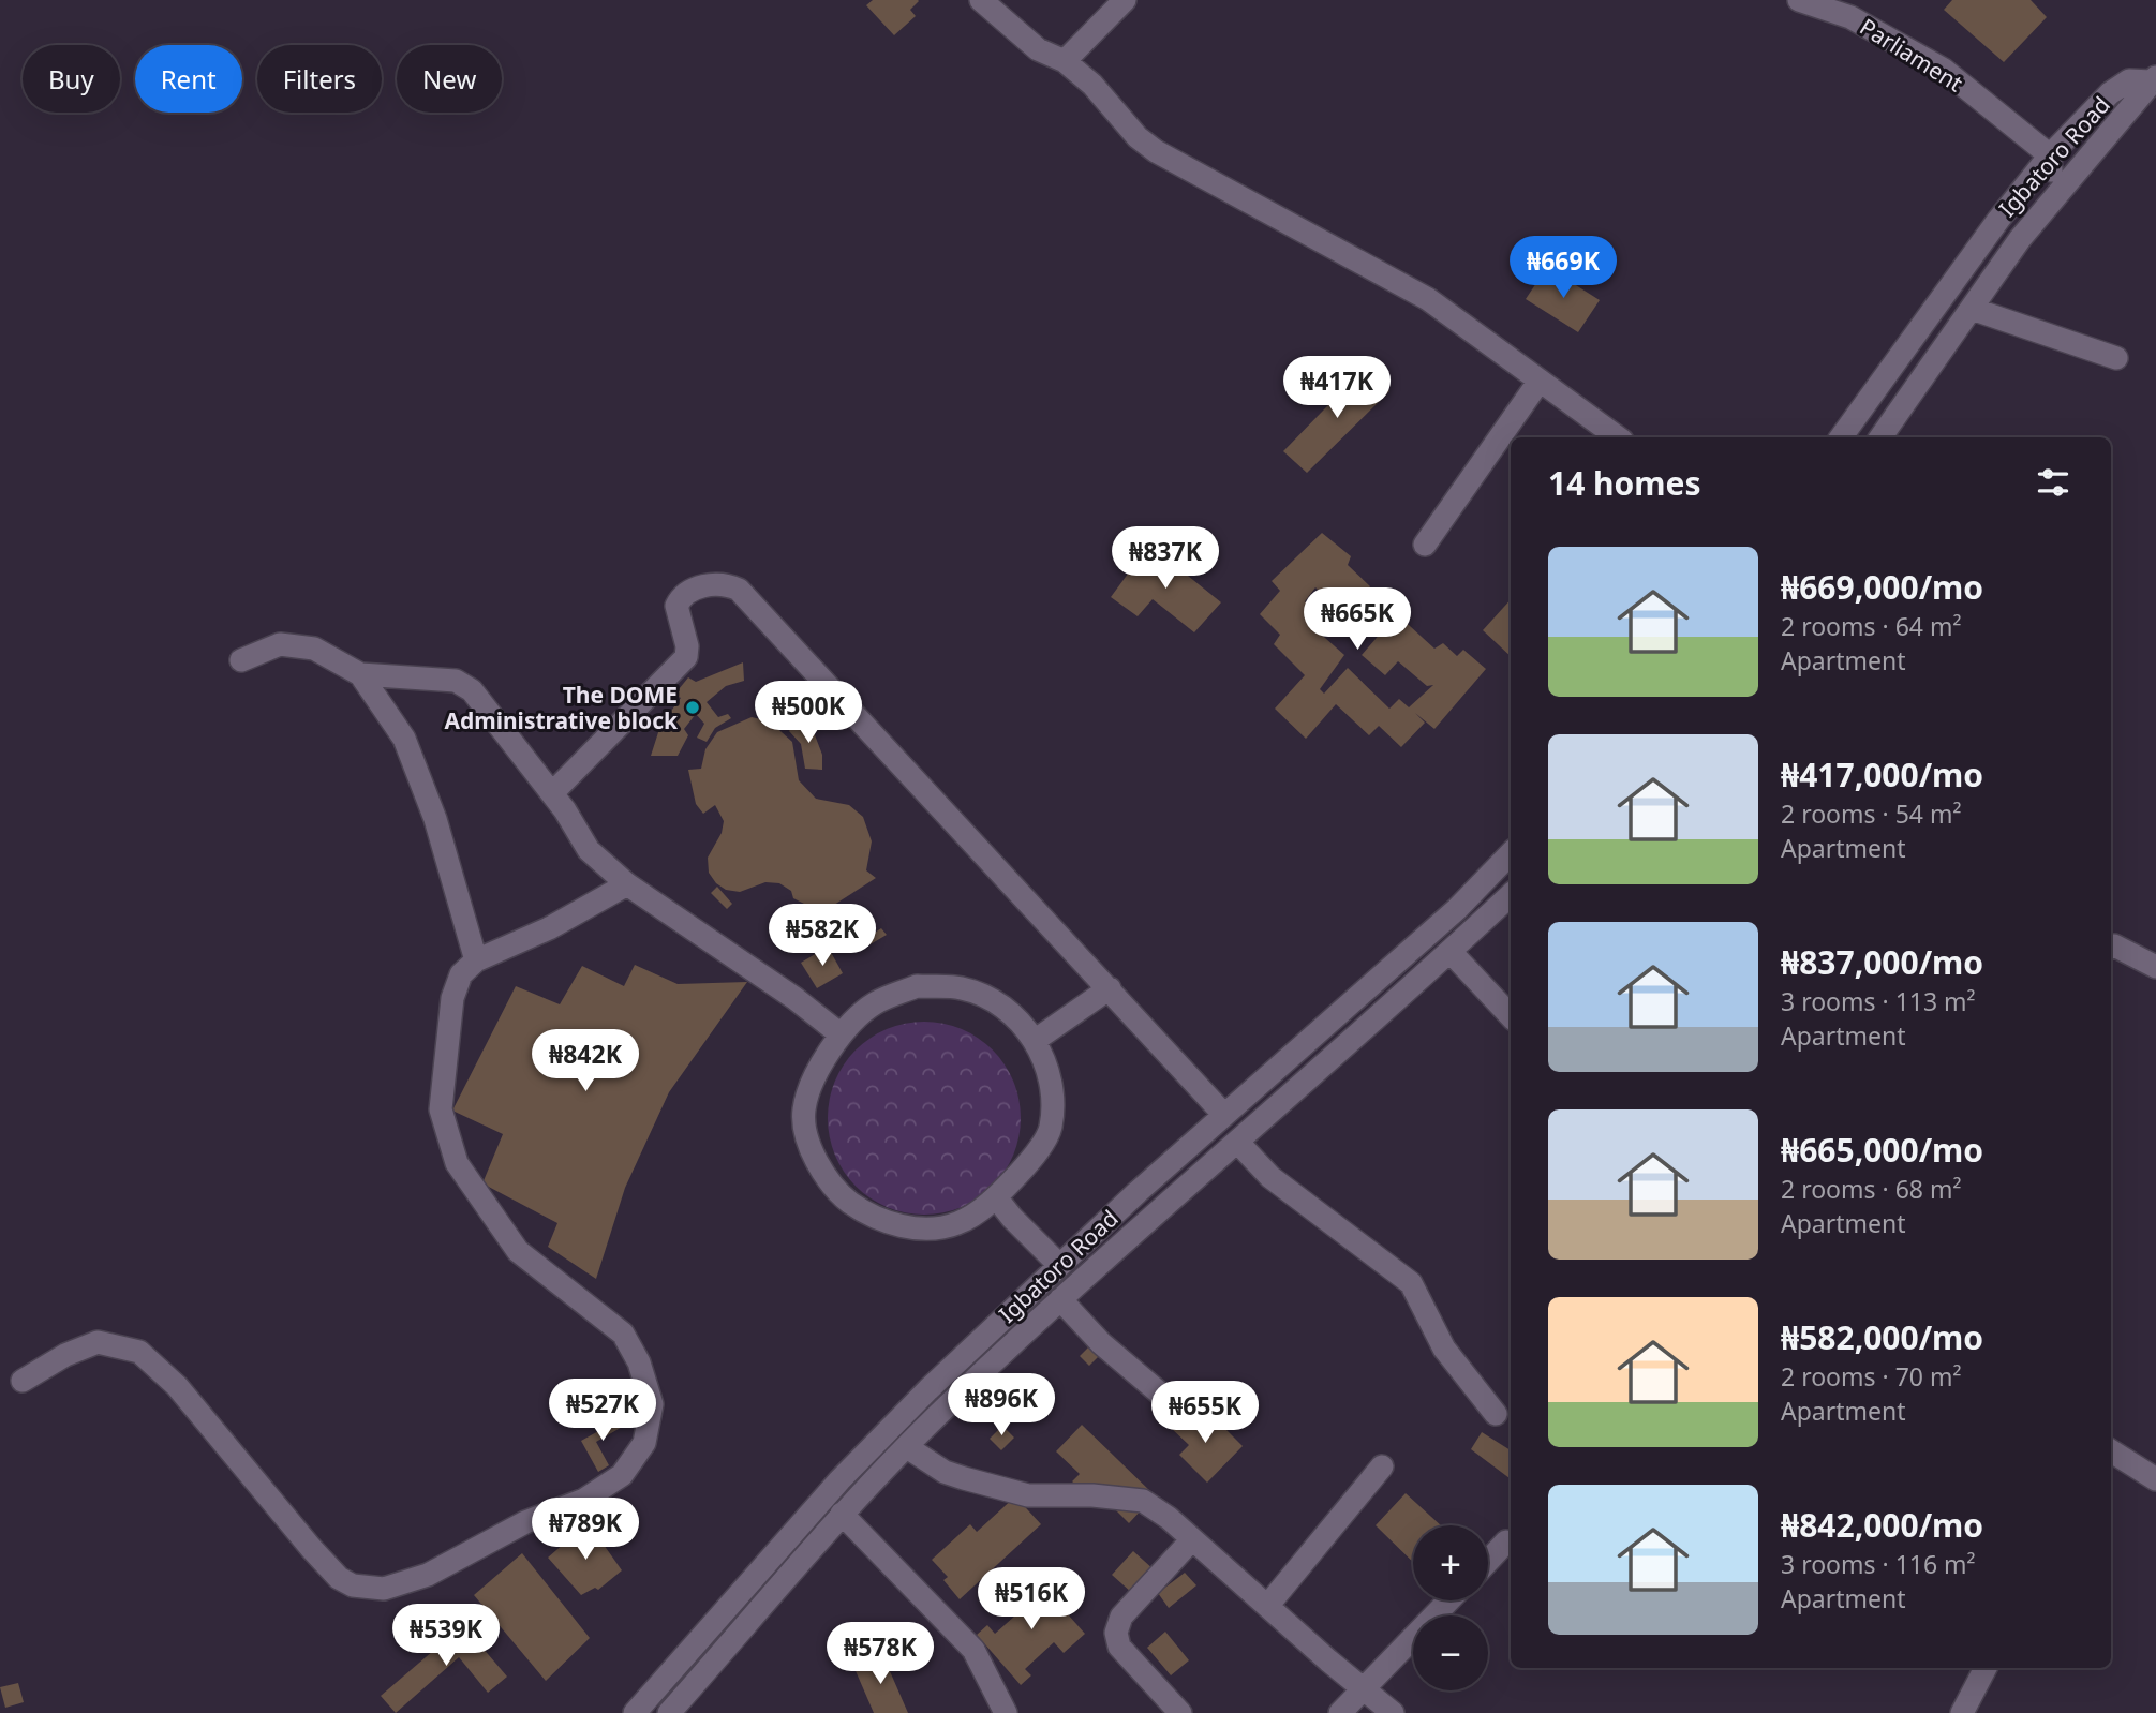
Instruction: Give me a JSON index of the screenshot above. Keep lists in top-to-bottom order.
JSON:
{
  "streets": {
    "street": ["Parliament", "Igbatoro Road"]
  },
  "crossings": [
    ["Parliament", "Igbatoro Road"]
  ],
  "places": ["The DOME Administrative block"],
  "page": {
    "chip": [
      "Buy",
      "Rent",
      "Filters",
      "New"
    ],
    "price": [
      "₦669K",
      "₦417K",
      "₦837K",
      "₦665K",
      "₦500K",
      "₦582K",
      "₦842K",
      "₦896K",
      "₦527K",
      "₦655K",
      "₦789K",
      "₦516K",
      "₦539K",
      "₦578K"
    ],
    "heading": "14 homes",
    "list": [
      {
        "name": "₦669,000/mo",
        "note": "2 rooms · 64 m² · Apartment"
      },
      {
        "name": "₦417,000/mo",
        "note": "2 rooms · 54 m² · Apartment"
      },
      {
        "name": "₦837,000/mo",
        "note": "3 rooms · 113 m² · Apartment"
      },
      {
        "name": "₦665,000/mo",
        "note": "2 rooms · 68 m² · Apartment"
      },
      {
        "name": "₦582,000/mo",
        "note": "2 rooms · 70 m² · Apartment"
      },
      {
        "name": "₦842,000/mo",
        "note": "3 rooms · 116 m² · Apartment"
      }
    ],
    "map_buttons": ["+", "−"]
  }
}
